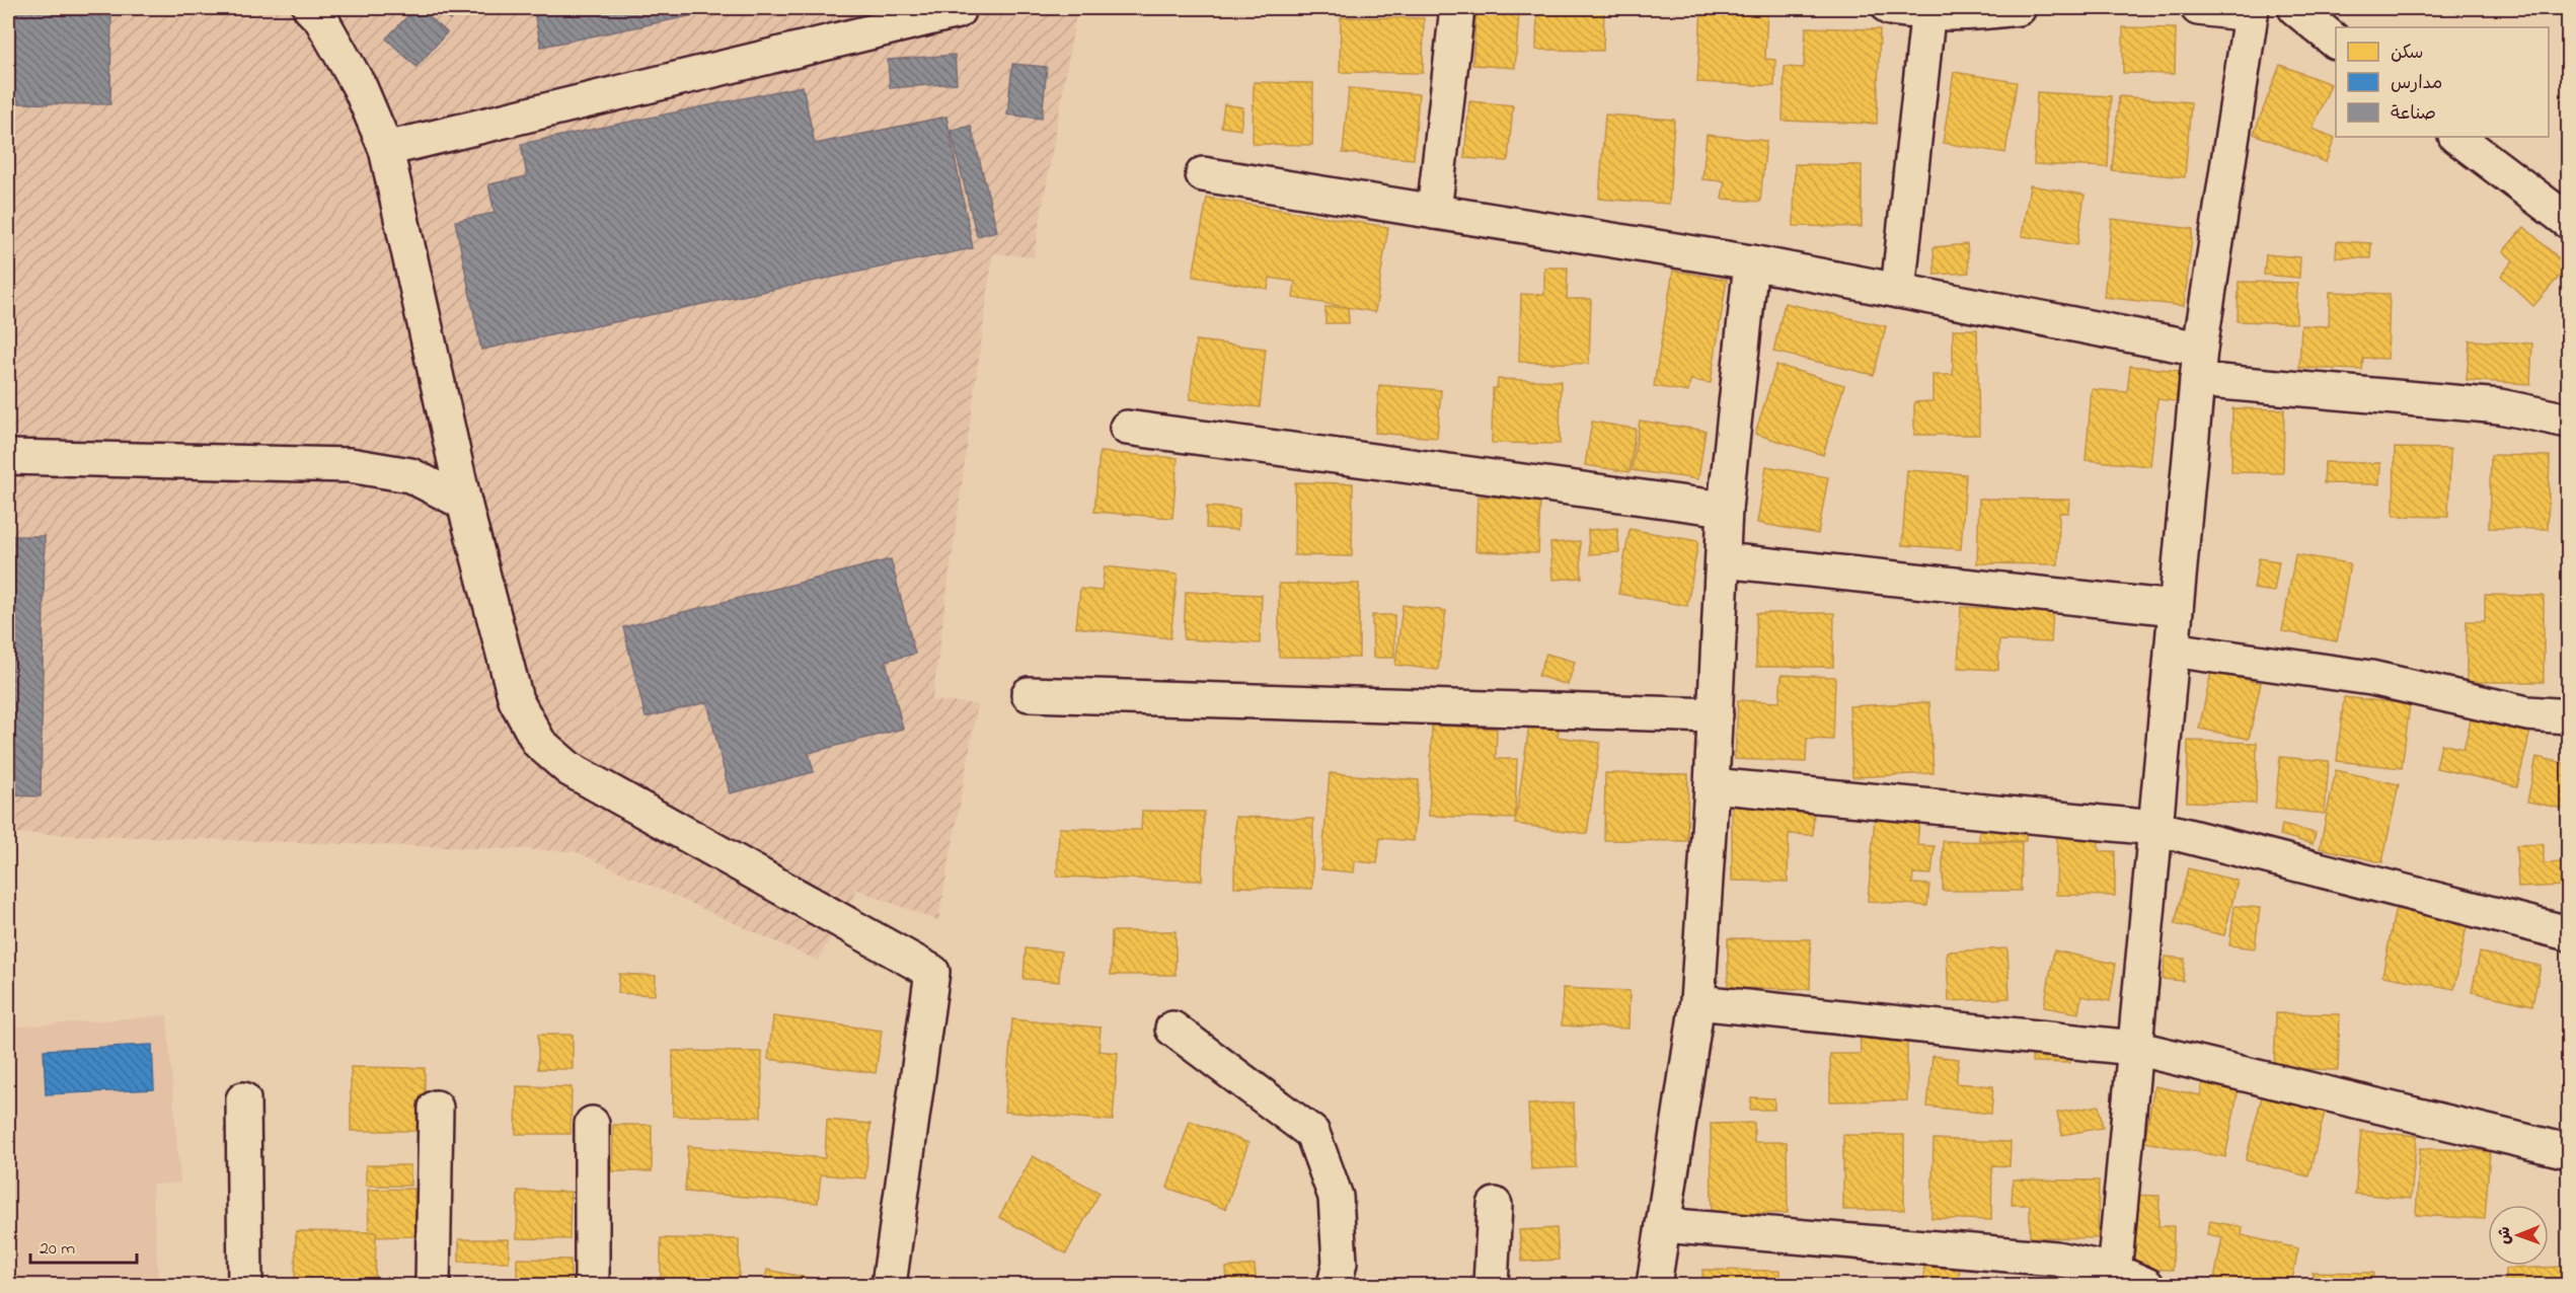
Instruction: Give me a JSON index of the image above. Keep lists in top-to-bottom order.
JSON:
{
  "legend": ["سكن", "مدارس", "صناعة"],
  "scale_bar": "20 m",
  "north": "left"
}
